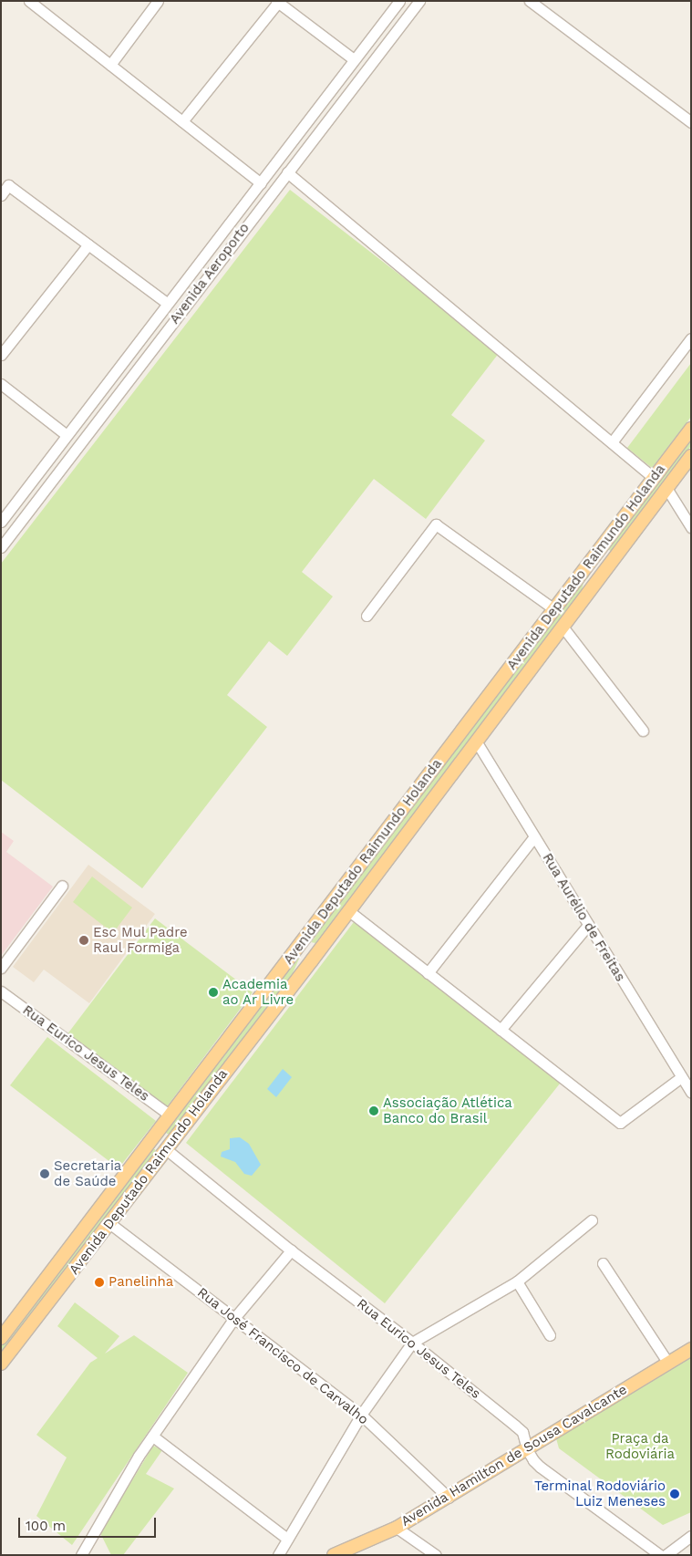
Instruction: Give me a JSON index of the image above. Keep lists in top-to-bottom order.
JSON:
{
  "streets": {
    "main road": ["Avenida Deputado Raimundo Holanda", "Avenida Hamilton de Sousa Cavalcante"],
    "street": [
      "Avenida Aeroporto",
      "Rua Aurélio de Freitas",
      "Rua Eurico Jesus Teles",
      "Rua José Francisco de Carvalho"
    ]
  },
  "crossings": [
    ["Avenida Deputado Raimundo Holanda", "Rua Aurélio de Freitas"],
    ["Avenida Deputado Raimundo Holanda", "Rua Eurico Jesus Teles"],
    ["Avenida Deputado Raimundo Holanda", "Rua José Francisco de Carvalho"],
    ["Rua Eurico Jesus Teles", "Avenida Hamilton de Sousa Cavalcante"],
    ["Rua José Francisco de Carvalho", "Avenida Hamilton de Sousa Cavalcante"]
  ],
  "parks": ["Praça da Rodoviária"],
  "places": [
    "Esc Mul Padre Raul Formiga",
    "Academia ao Ar Livre",
    "Associação Atlética Banco do Brasil",
    "Secretaria de Saúde",
    "Panelinha",
    "Terminal Rodoviário Luiz Meneses"
  ],
  "scale_bar": "100 m"
}
